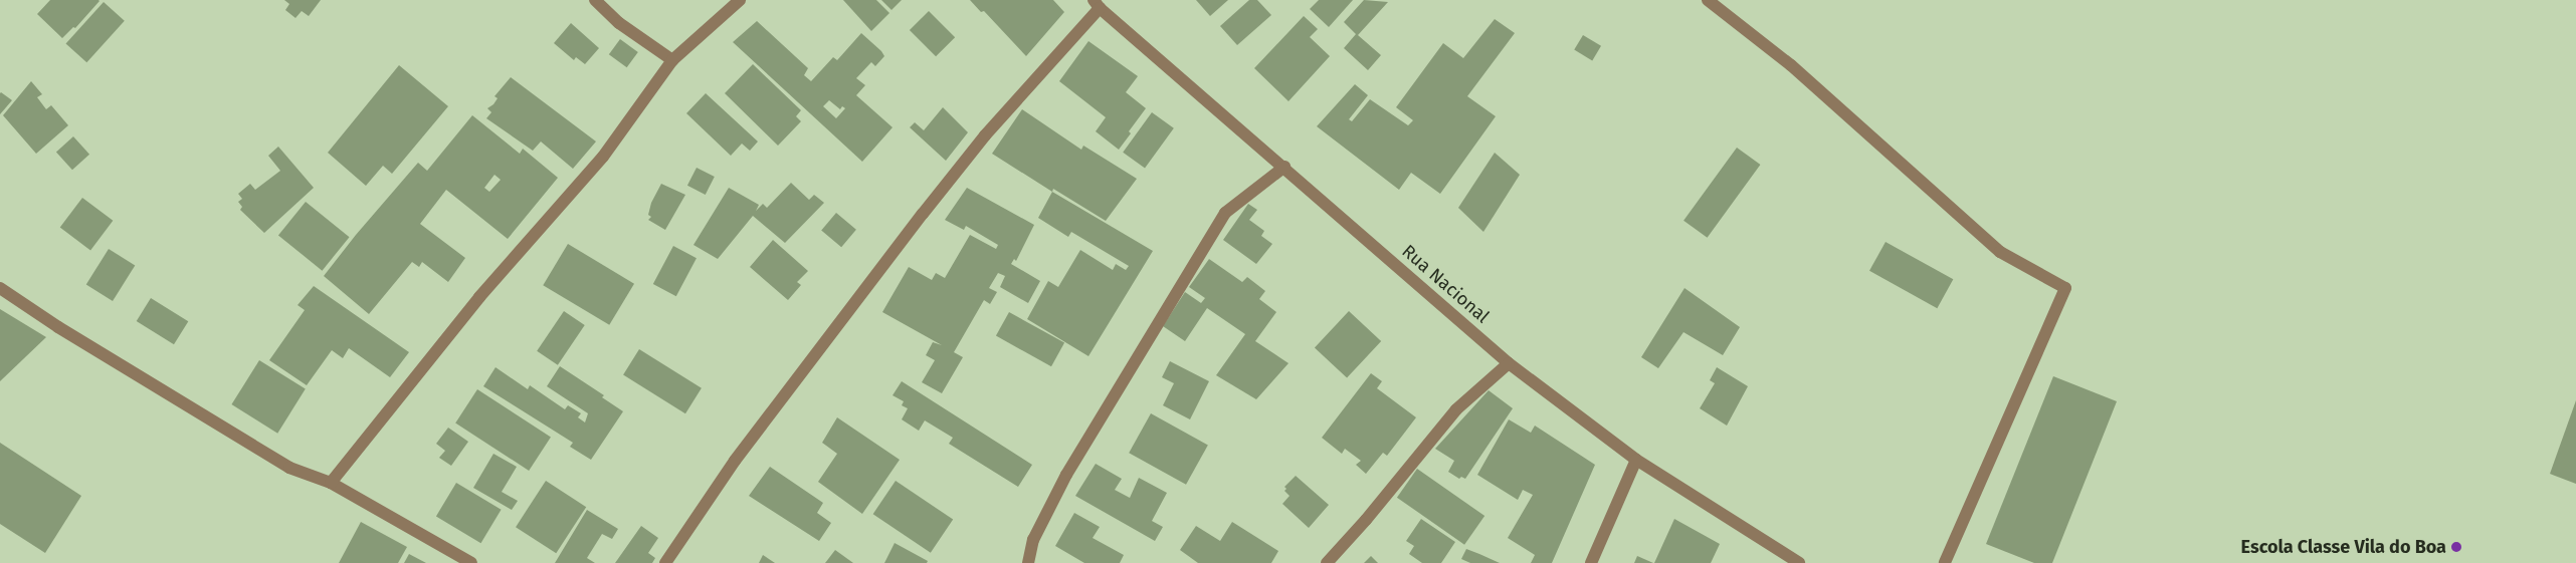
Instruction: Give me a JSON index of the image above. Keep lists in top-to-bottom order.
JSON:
{
  "streets": {
    "street": ["Rua Nacional"]
  },
  "places": ["Escola Classe Vila do Boa"]
}
